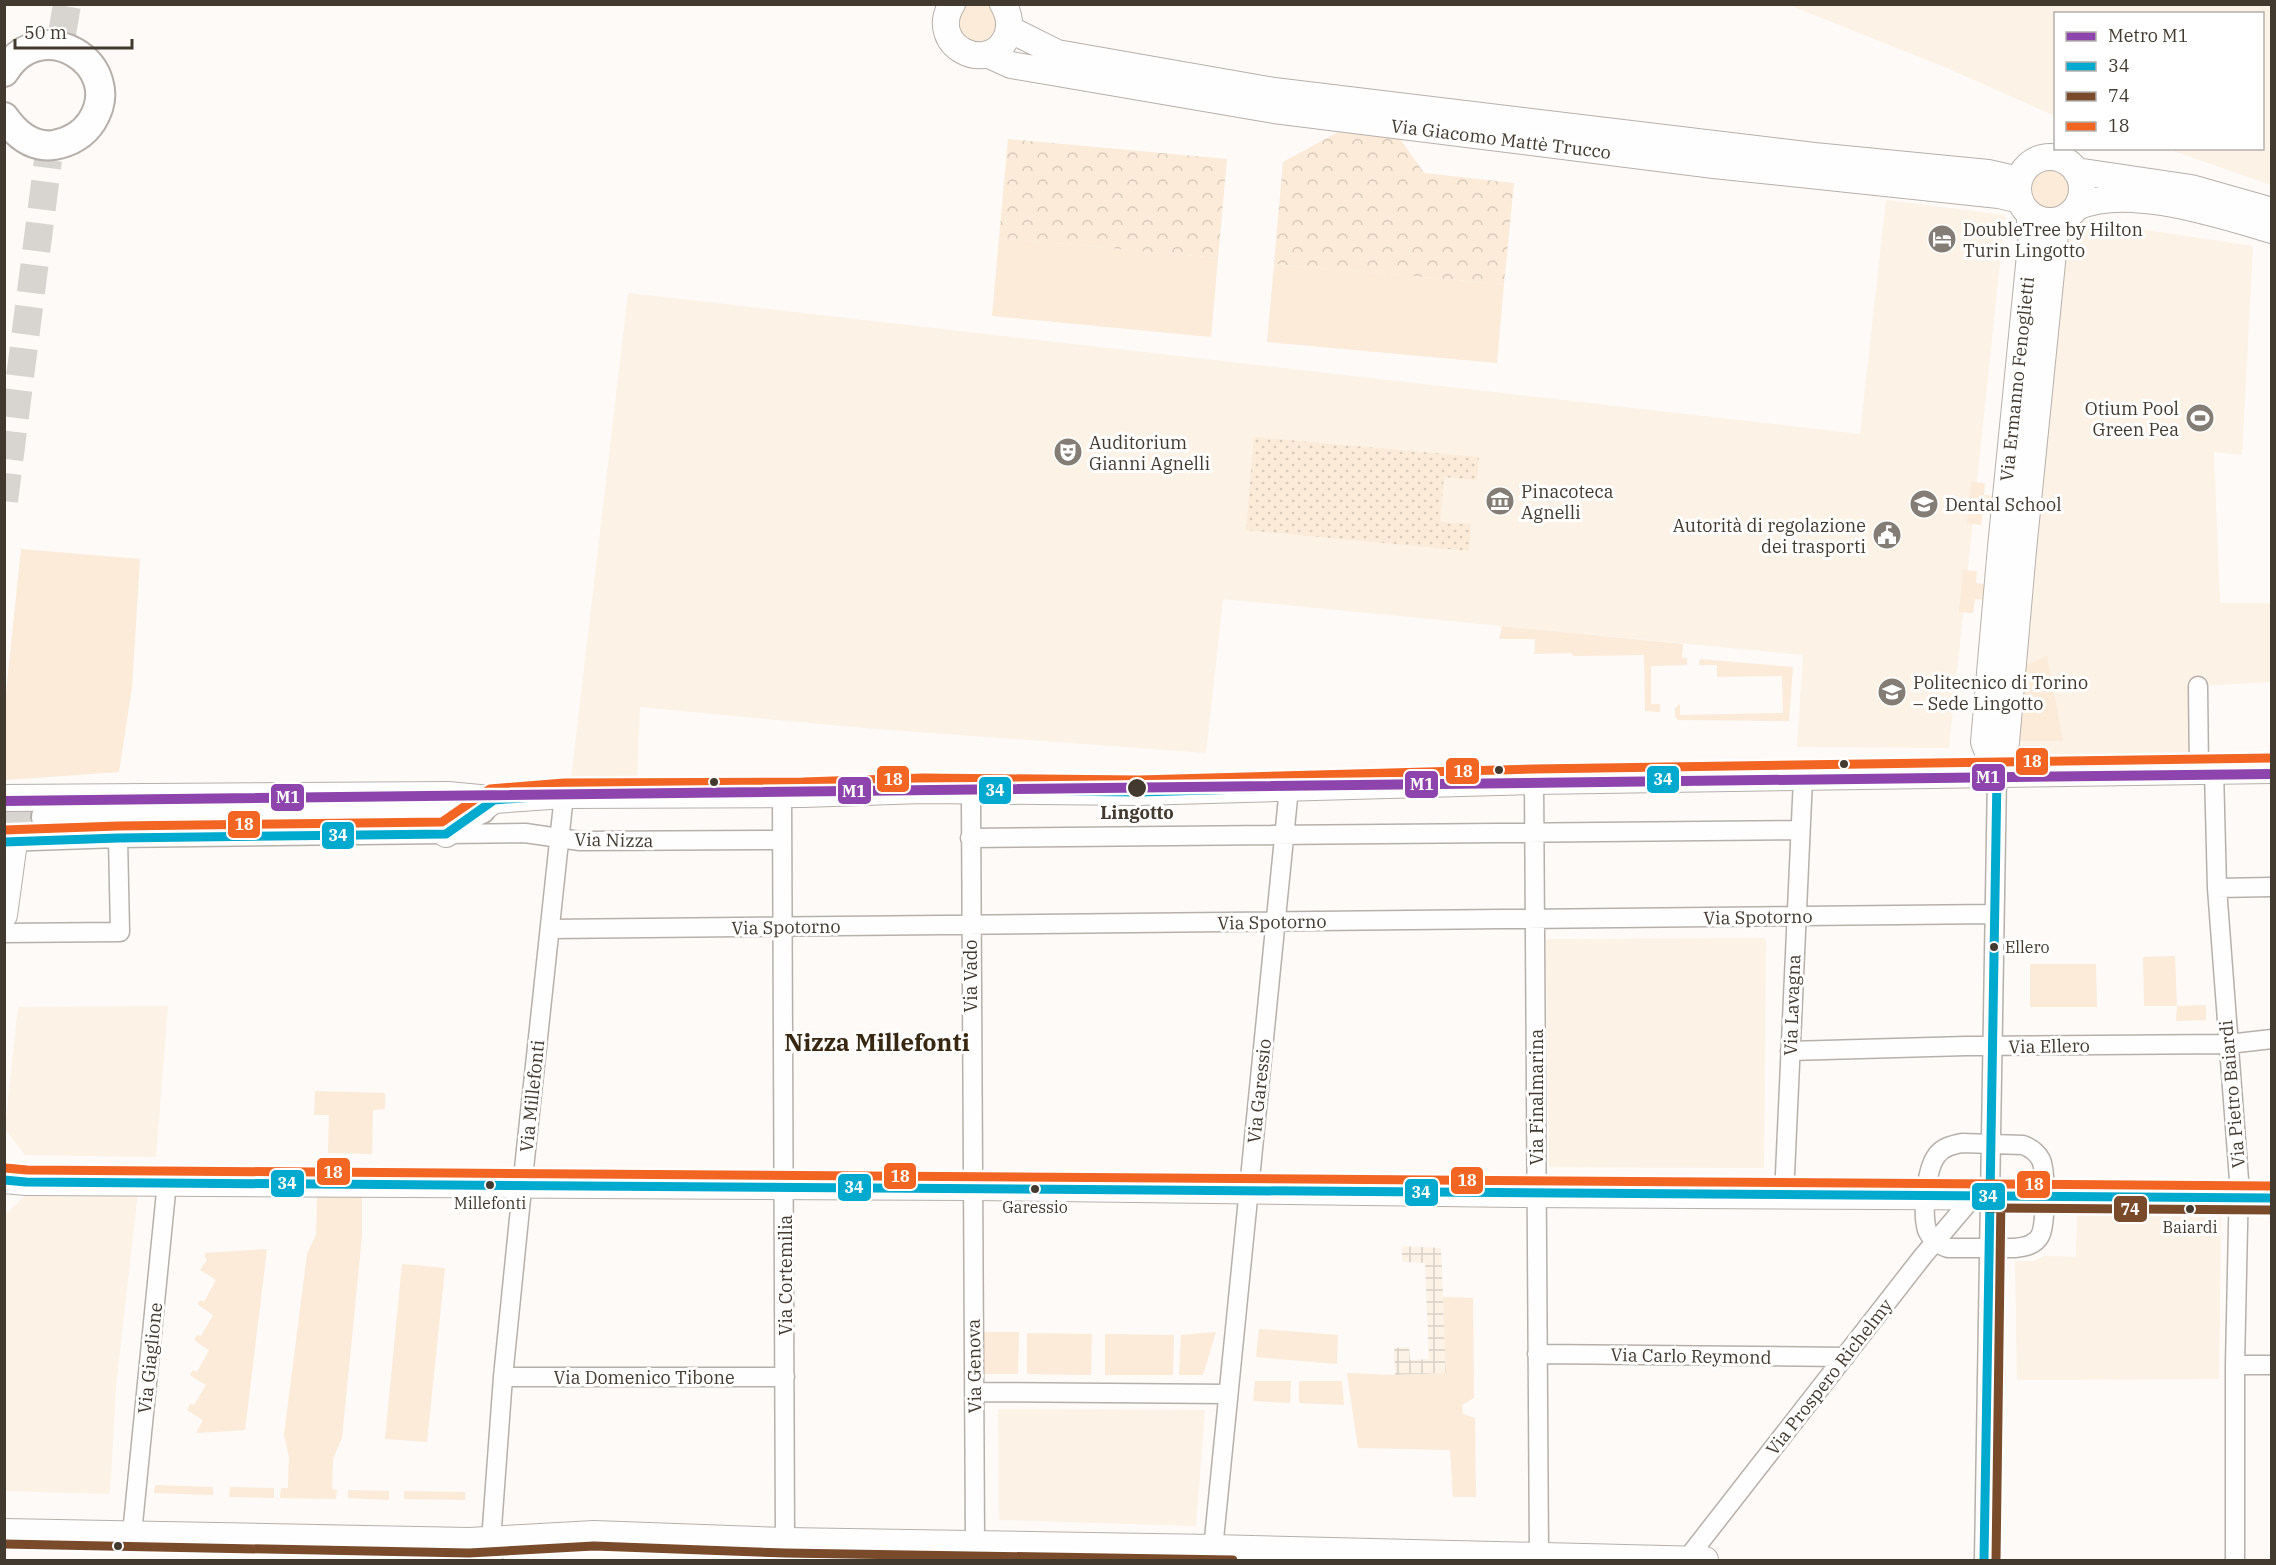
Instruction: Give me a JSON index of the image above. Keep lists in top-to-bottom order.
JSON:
{
  "streets": {
    "street": [
      "Via Giacomo Mattè Trucco",
      "Via Ermanno Fenoglietti",
      "Via Nizza",
      "Via Spotorno",
      "Via Vado",
      "Via Lavagna",
      "Via Ellero",
      "Via Garessio",
      "Via Pietro Baiardi",
      "Via Millefonti",
      "Via Finalmarina",
      "Via Cortemilia",
      "Via Carlo Reymond",
      "Via Giaglione",
      "Via Genova",
      "Via Domenico Tibone",
      "Via Prospero Richelmy"
    ]
  },
  "crossings": [
    ["Via Giacomo Mattè Trucco", "Via Ermanno Fenoglietti"],
    ["Via Nizza", "Via Millefonti"],
    ["Via Nizza", "Via Cortemilia"],
    ["Via Spotorno", "Via Vado"],
    ["Via Spotorno", "Via Lavagna"],
    ["Via Spotorno", "Via Garessio"],
    ["Via Spotorno", "Via Millefonti"],
    ["Via Spotorno", "Via Finalmarina"],
    ["Via Spotorno", "Via Cortemilia"],
    ["Via Vado", "Via Genova"],
    ["Via Lavagna", "Via Ellero"],
    ["Via Ellero", "Via Pietro Baiardi"],
    ["Via Millefonti", "Via Domenico Tibone"],
    ["Via Finalmarina", "Via Carlo Reymond"],
    ["Via Cortemilia", "Via Domenico Tibone"],
    ["Via Carlo Reymond", "Via Prospero Richelmy"]
  ],
  "districts": ["Nizza Millefonti"],
  "places": {
    "hotel": ["DoubleTree by Hilton Turin Lingotto"],
    "sports": ["Otium Pool Green Pea"],
    "theatre": ["Auditorium Gianni Agnelli"],
    "museum": ["Pinacoteca Agnelli"],
    "school or university": ["Dental School", "Politecnico di Torino – Sede Lingotto"],
    "public building": ["Autorità di regolazione dei trasporti"],
    "other": [
      "Lingotto",
      "Ellero",
      "Millefonti",
      "Garessio",
      "Baiardi"
    ]
  },
  "lines": [
    "transit line 18",
    "metro line M1",
    "transit line 34",
    "transit line 74"
  ],
  "legend": [
    "Metro M1",
    "34",
    "74",
    "18"
  ],
  "scale_bar": "50 m"
}
